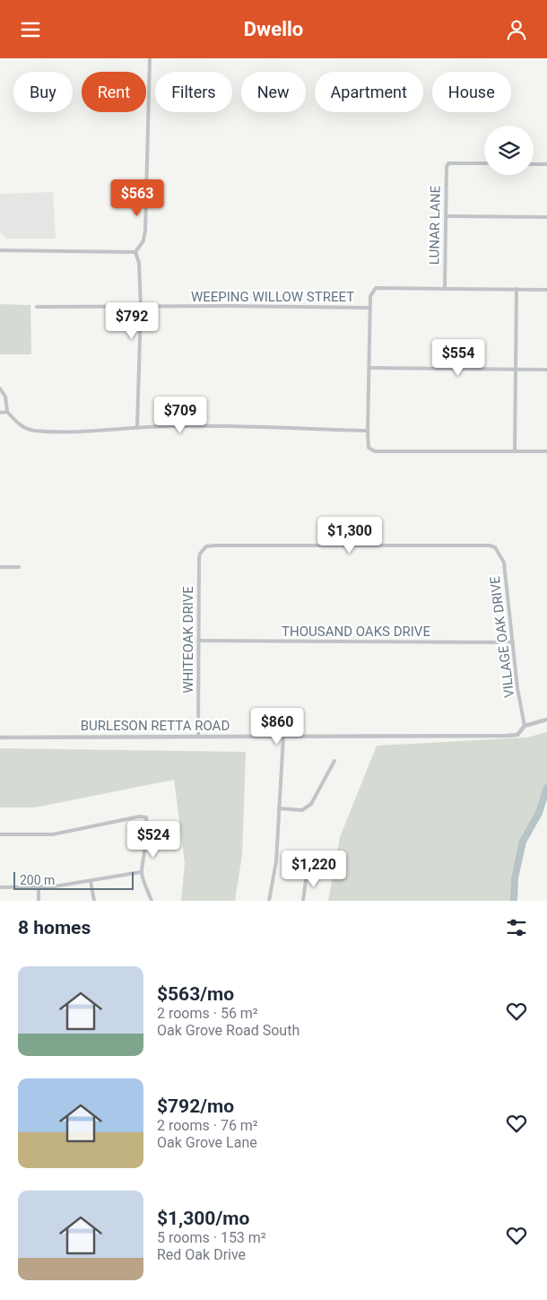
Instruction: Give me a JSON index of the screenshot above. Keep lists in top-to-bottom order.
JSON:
{
  "streets": {
    "street": [
      "LUNAR LANE",
      "WEEPING WILLOW STREET",
      "THOUSAND OAKS DRIVE",
      "VILLAGE OAK DRIVE",
      "WHITEOAK DRIVE",
      "BURLESON RETTA ROAD"
    ]
  },
  "crossings": [
    ["LUNAR LANE", "WEEPING WILLOW STREET"],
    ["THOUSAND OAKS DRIVE", "VILLAGE OAK DRIVE"],
    ["THOUSAND OAKS DRIVE", "WHITEOAK DRIVE"],
    ["VILLAGE OAK DRIVE", "WHITEOAK DRIVE"],
    ["VILLAGE OAK DRIVE", "BURLESON RETTA ROAD"],
    ["WHITEOAK DRIVE", "BURLESON RETTA ROAD"]
  ],
  "scale_bar": "200 m",
  "page": {
    "header": "Dwello",
    "chip": [
      "Buy",
      "Rent",
      "Filters",
      "New",
      "Apartment",
      "House"
    ],
    "price": [
      "$563",
      "$792",
      "$554",
      "$709",
      "$1,300",
      "$860",
      "$524",
      "$1,220"
    ],
    "scale": "200 m",
    "heading": "8 homes",
    "list": [
      {
        "name": "$563/mo",
        "note": "2 rooms · 56 m² · Oak Grove Road South"
      },
      {
        "name": "$792/mo",
        "note": "2 rooms · 76 m² · Oak Grove Lane"
      },
      {
        "name": "$1,300/mo",
        "note": "5 rooms · 153 m² · Red Oak Drive"
      }
    ]
  }
}
